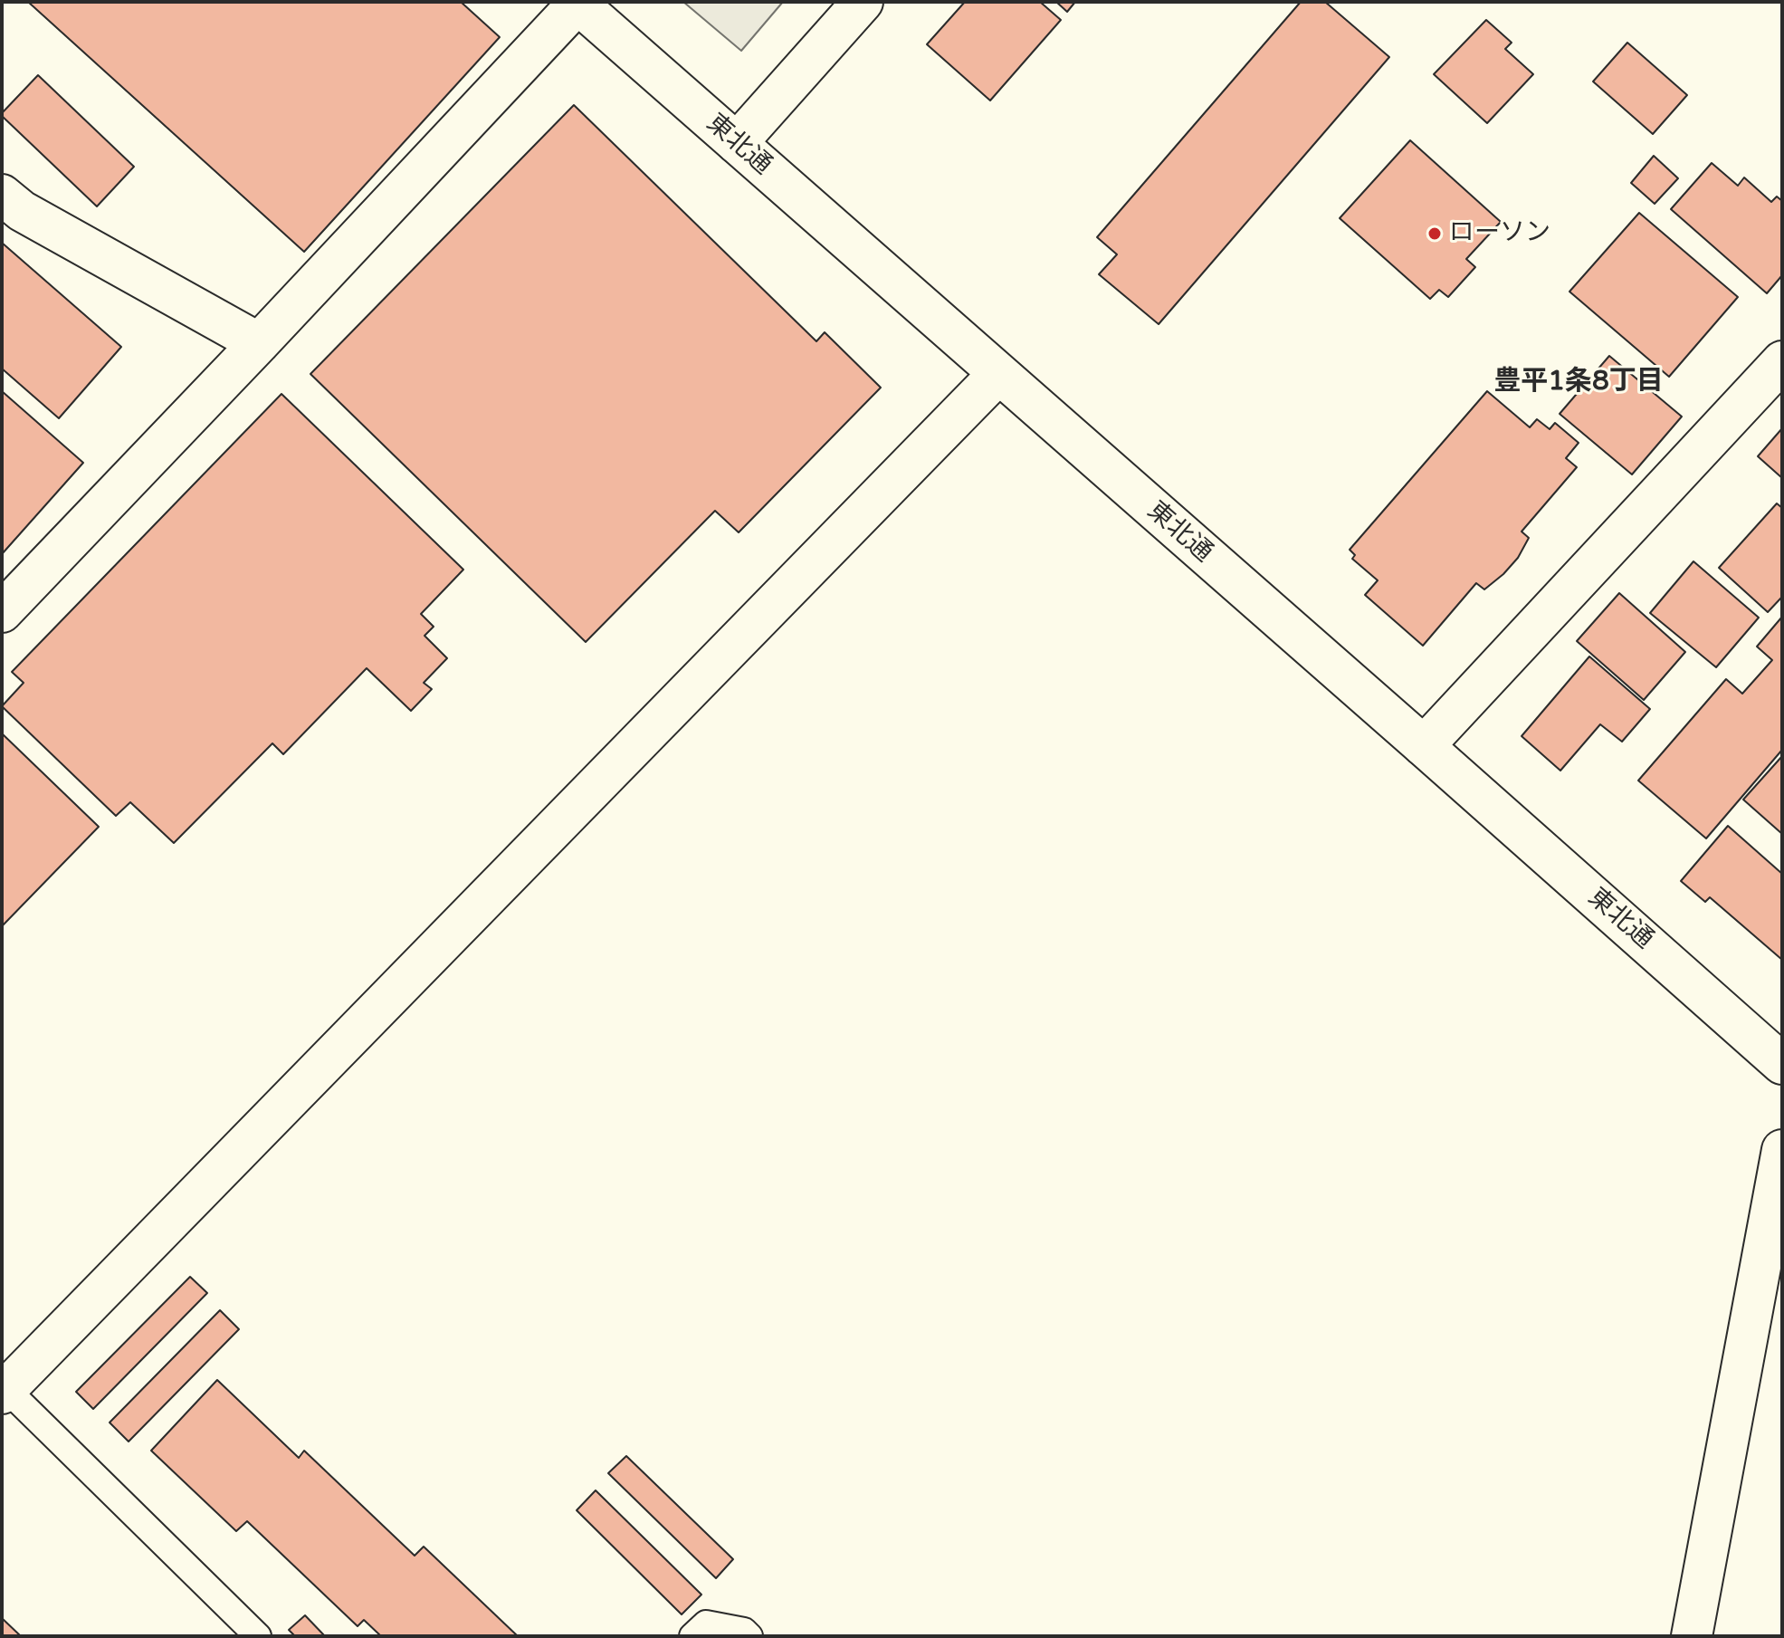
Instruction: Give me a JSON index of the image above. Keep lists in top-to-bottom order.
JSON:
{
  "streets": {
    "street": ["東北通"]
  },
  "districts": ["豊平1条8丁目"],
  "places": ["ローソン"]
}
